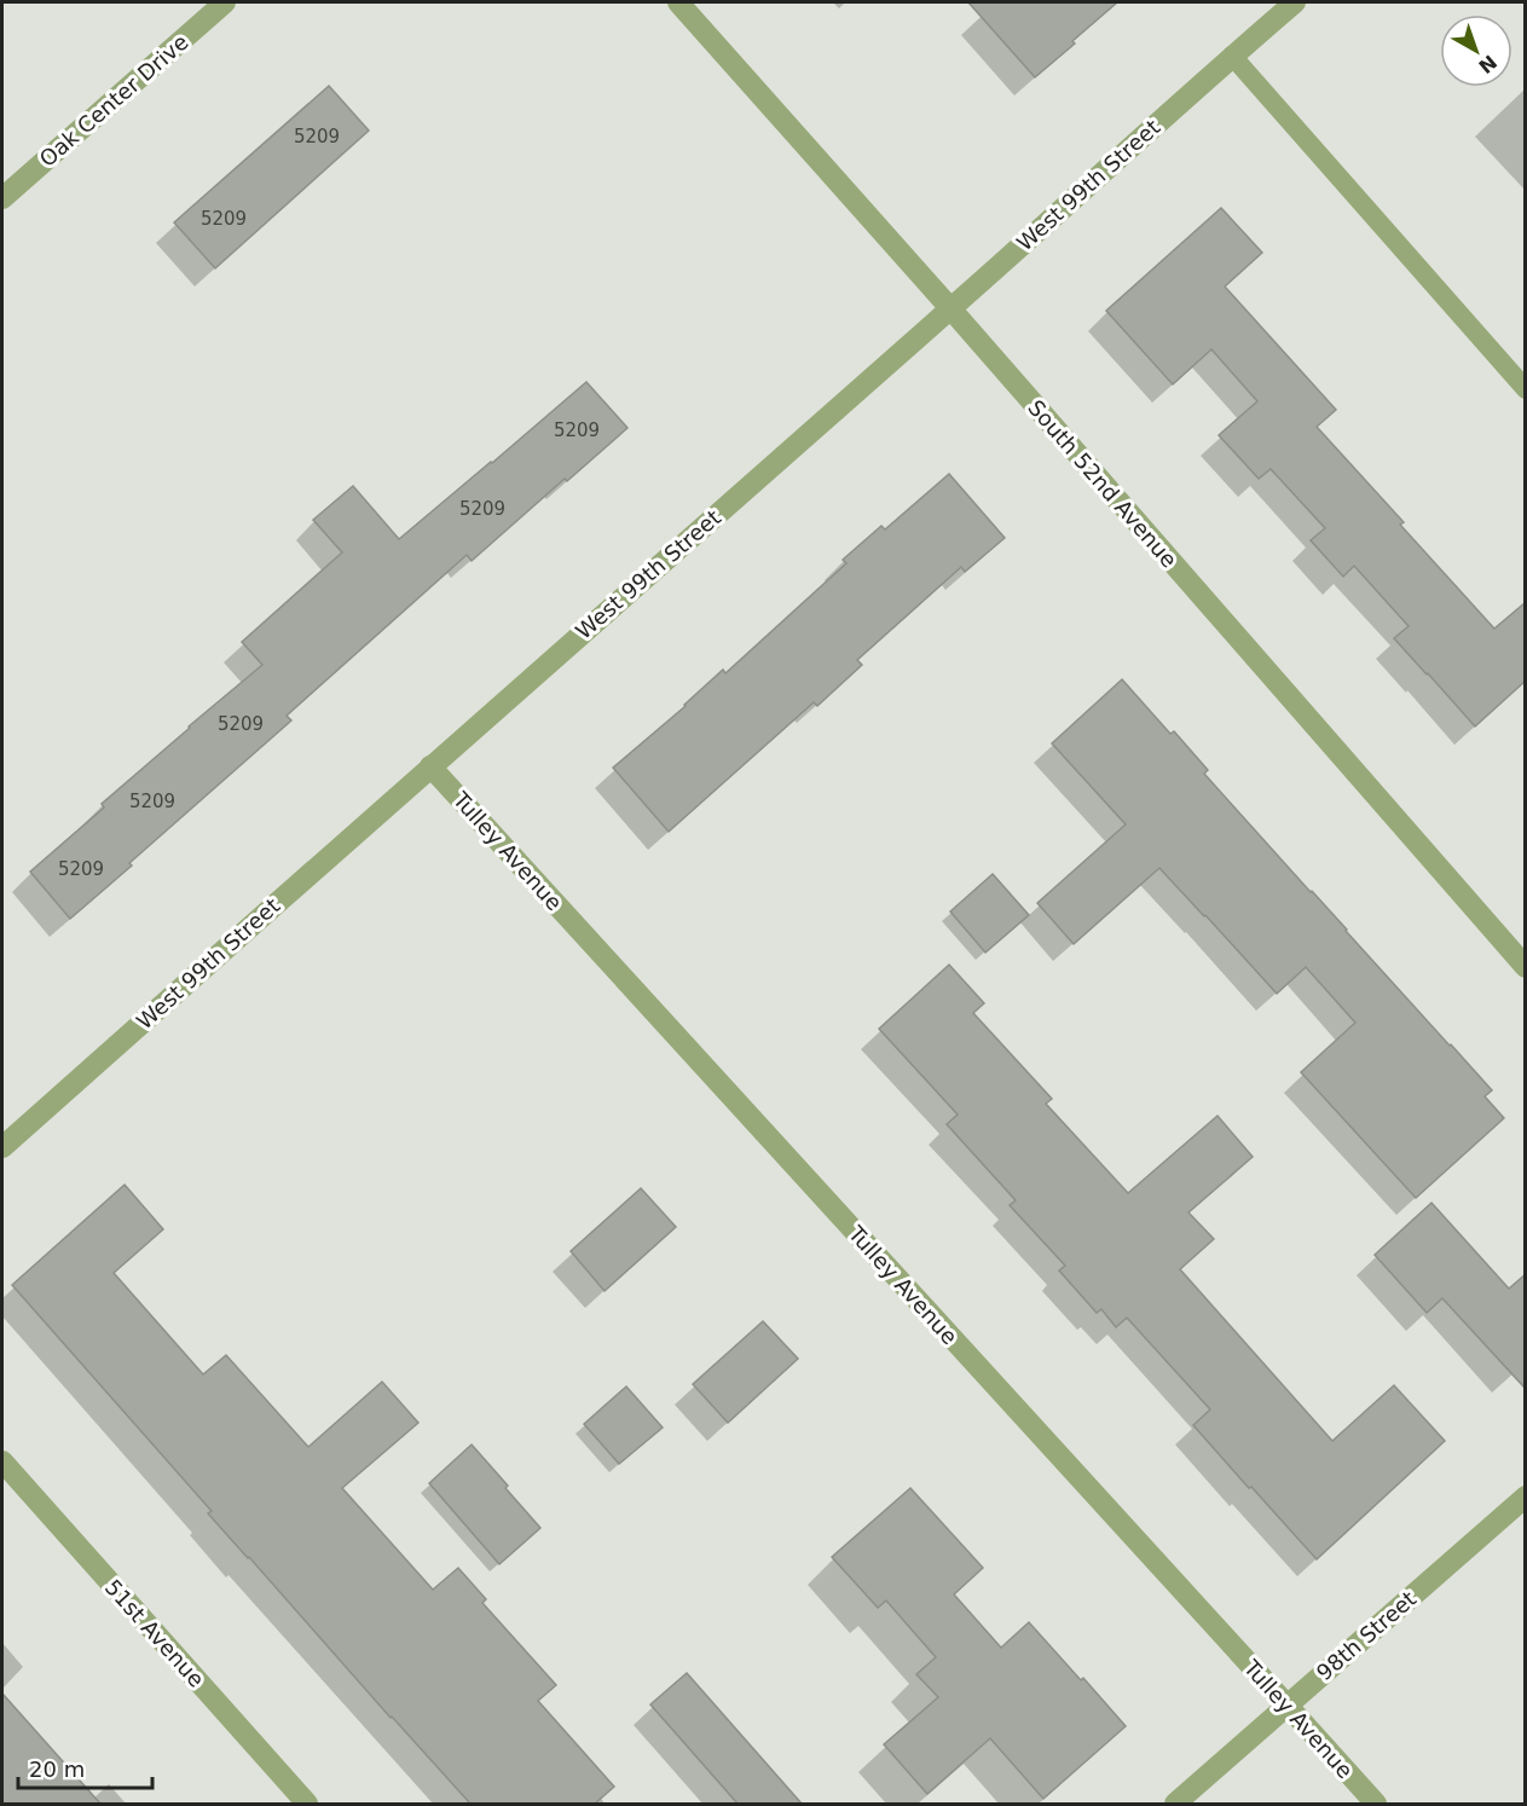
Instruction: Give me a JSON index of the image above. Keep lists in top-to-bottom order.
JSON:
{
  "streets": {
    "street": [
      "Oak Center Drive",
      "West 99th Street",
      "South 52nd Avenue",
      "Tulley Avenue",
      "51st Avenue",
      "98th Street"
    ]
  },
  "crossings": [
    ["West 99th Street", "South 52nd Avenue"],
    ["West 99th Street", "Tulley Avenue"],
    ["Tulley Avenue", "98th Street"]
  ],
  "house_numbers": [
    "5209",
    "5209",
    "5209",
    "5209",
    "5209",
    "5209",
    "5209"
  ],
  "scale_bar": "20 m",
  "north": "bottom right"
}
